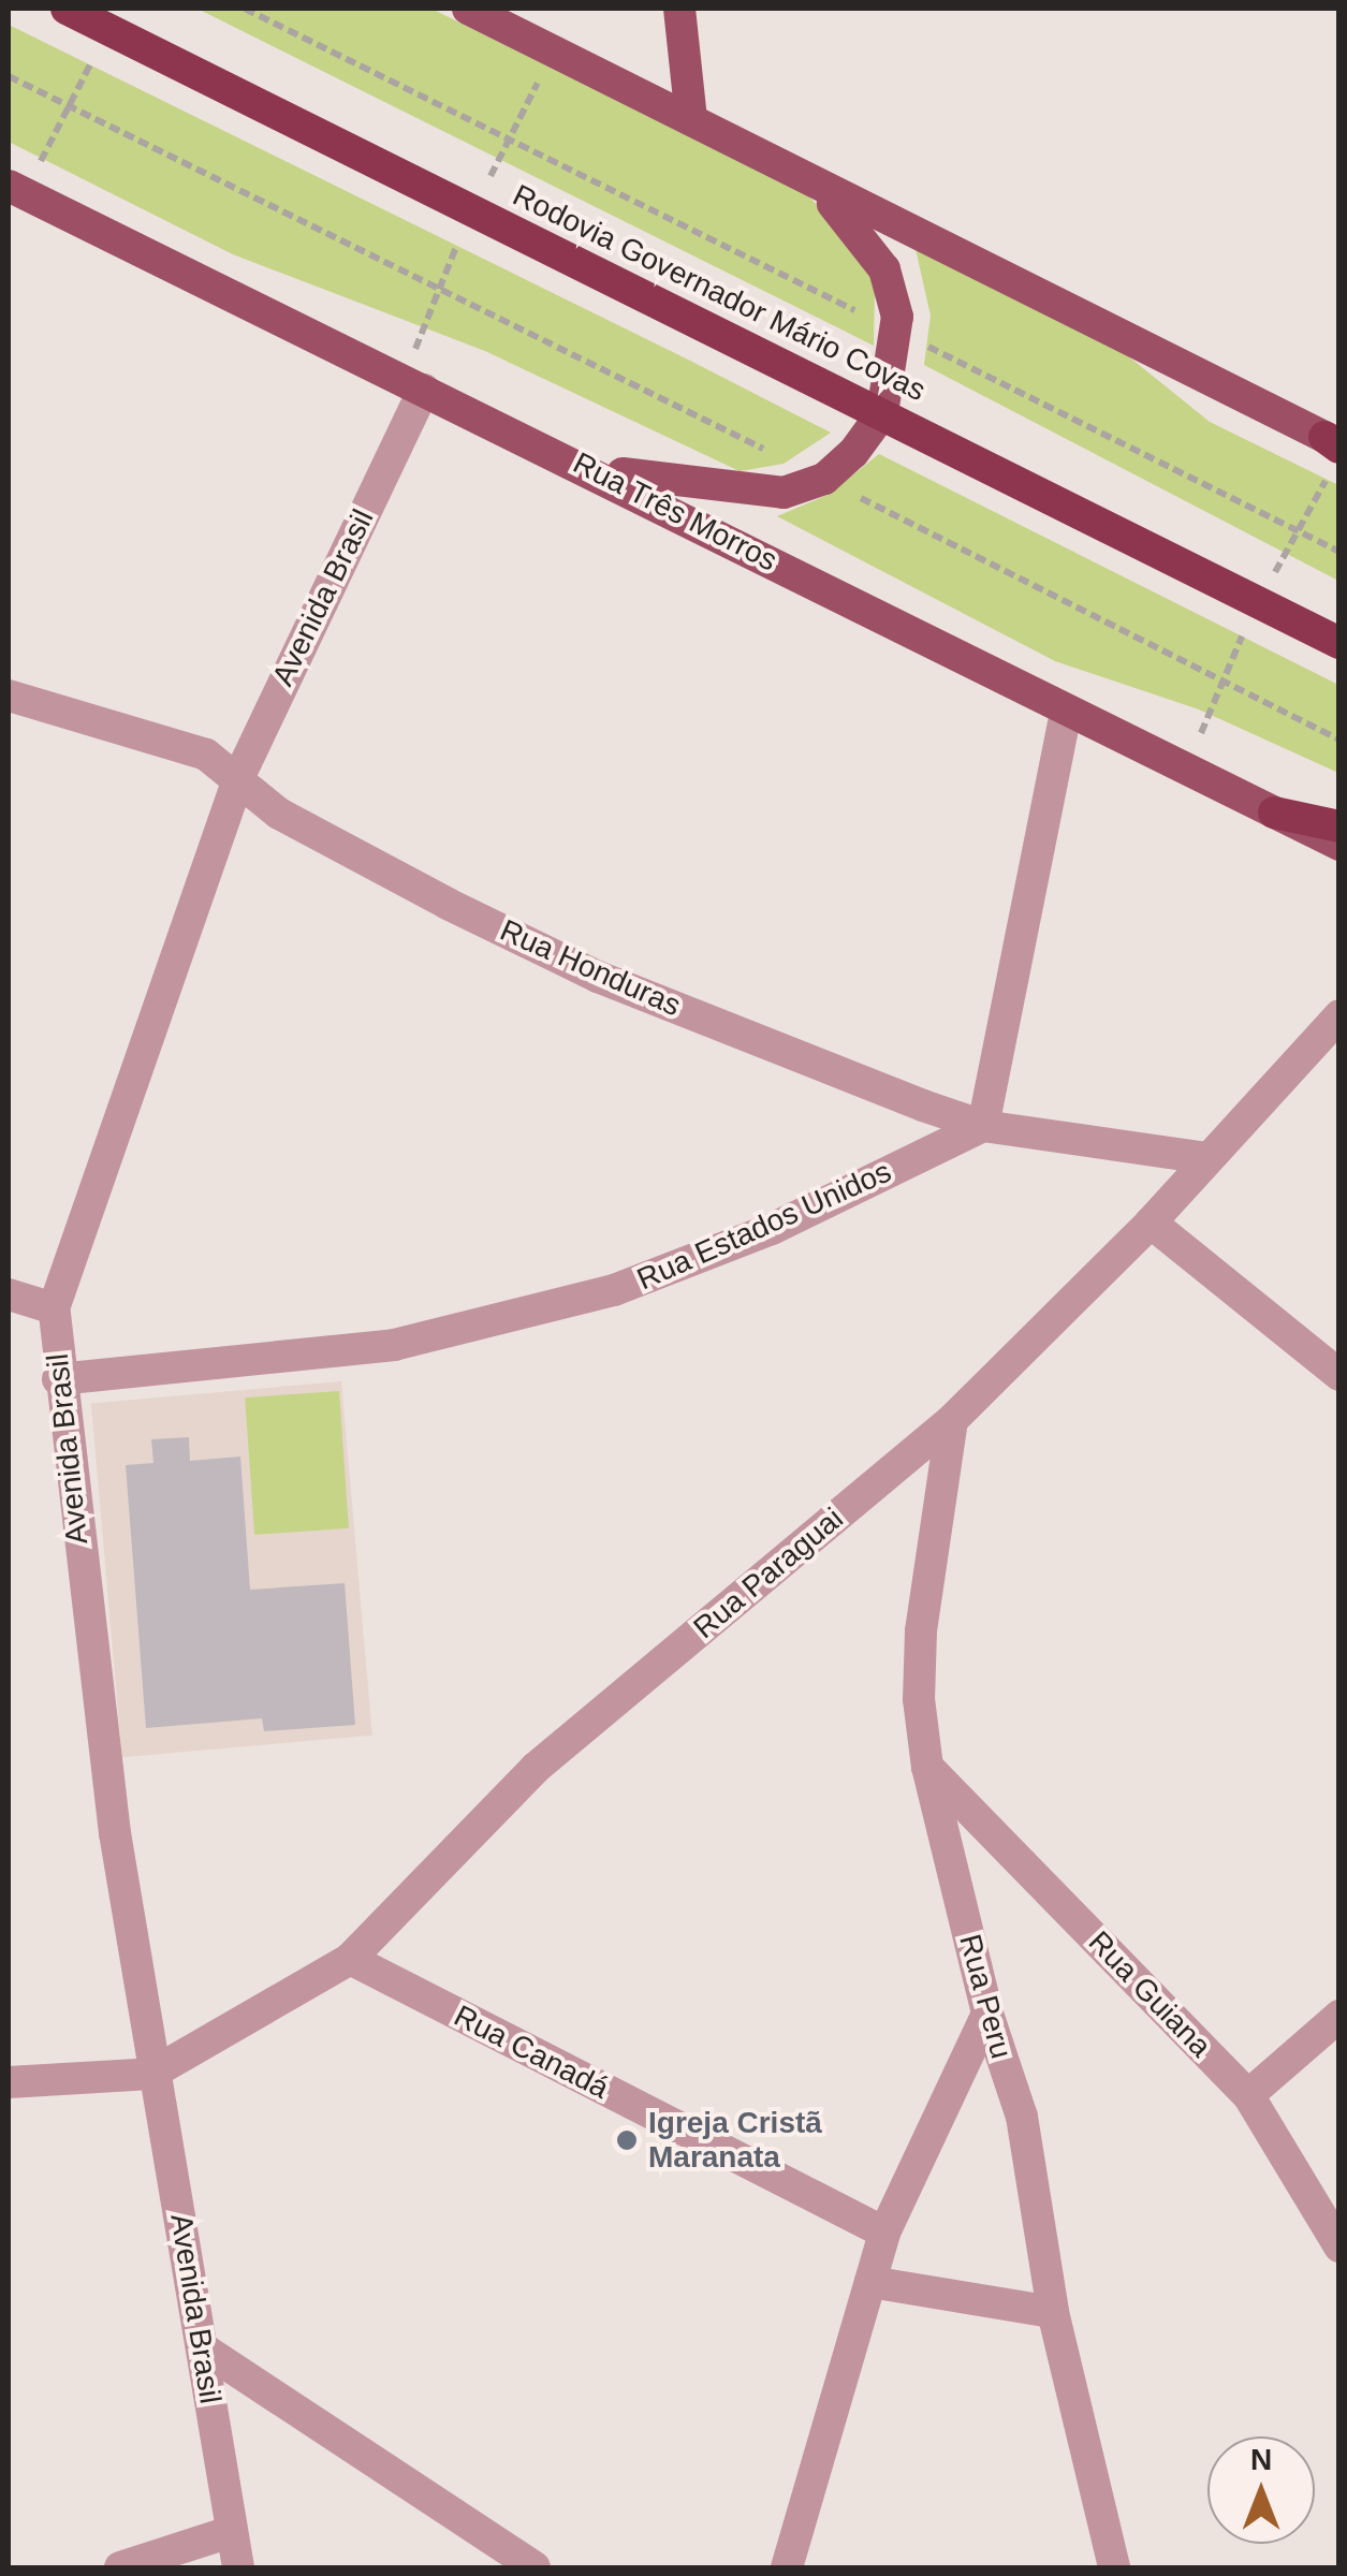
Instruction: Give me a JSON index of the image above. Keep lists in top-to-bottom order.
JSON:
{
  "streets": {
    "highway": ["Rodovia Governador Mário Covas"],
    "main road": ["Rua Três Morros"],
    "street": [
      "Avenida Brasil",
      "Rua Honduras",
      "Rua Estados Unidos",
      "Rua Paraguai",
      "Rua Guiana",
      "Rua Peru",
      "Rua Canadá"
    ]
  },
  "crossings": [
    ["Rua Três Morros", "Avenida Brasil"],
    ["Avenida Brasil", "Rua Honduras"],
    ["Avenida Brasil", "Rua Estados Unidos"],
    ["Avenida Brasil", "Rua Paraguai"],
    ["Rua Honduras", "Rua Estados Unidos"],
    ["Rua Honduras", "Rua Paraguai"],
    ["Rua Paraguai", "Rua Peru"],
    ["Rua Paraguai", "Rua Canadá"],
    ["Rua Guiana", "Rua Peru"]
  ],
  "places": ["Igreja Cristã Maranata"],
  "north": "top"
}
